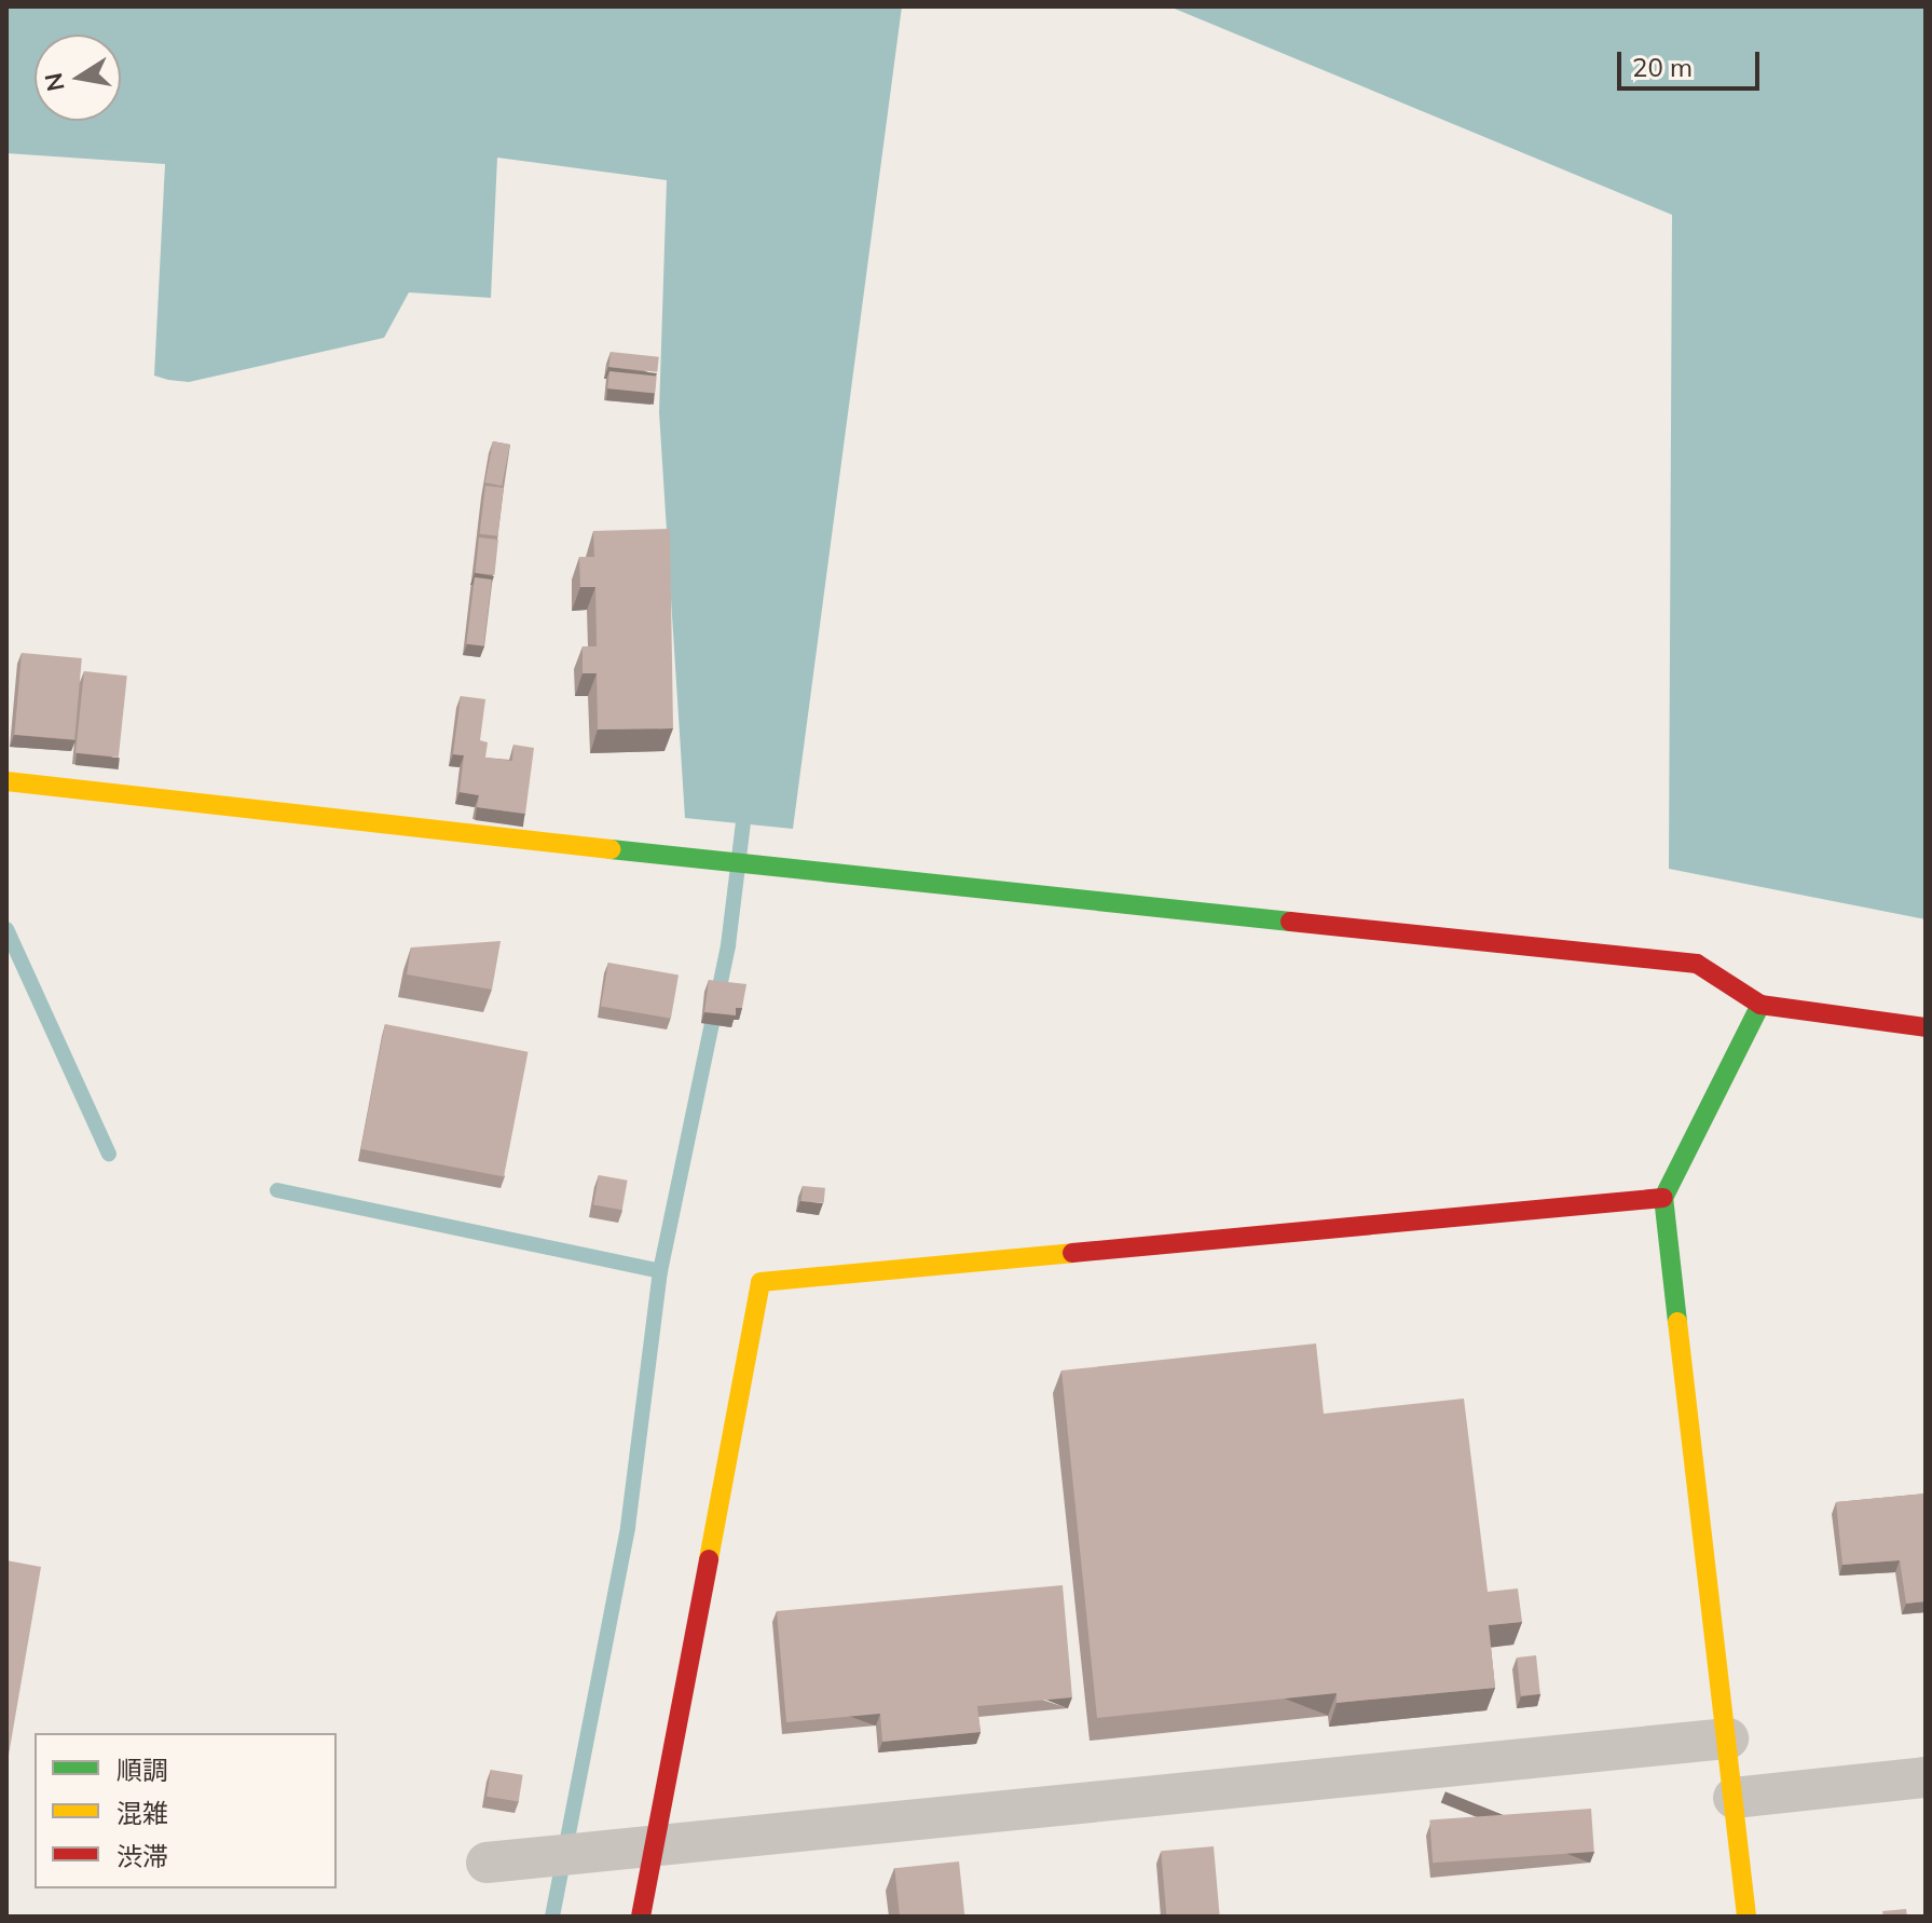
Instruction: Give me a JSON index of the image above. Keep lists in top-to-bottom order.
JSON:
{
  "legend": ["順調", "混雑", "渋滞"],
  "scale_bar": "20 m",
  "north": "left"
}
